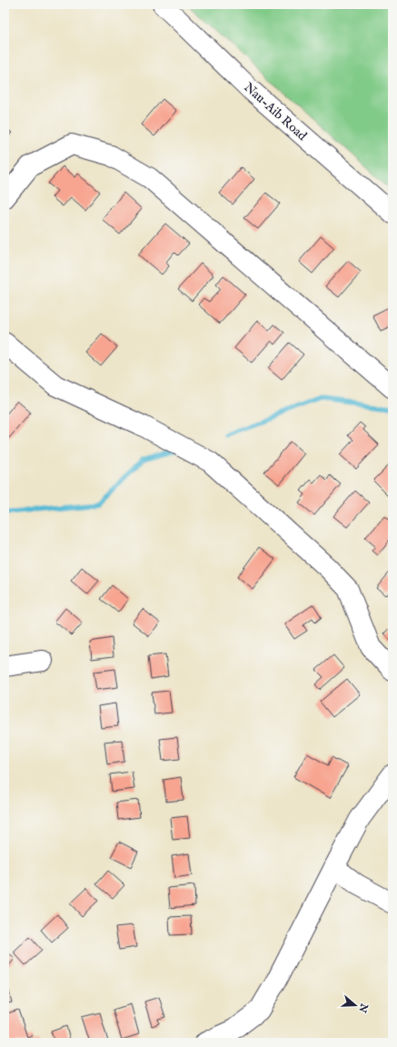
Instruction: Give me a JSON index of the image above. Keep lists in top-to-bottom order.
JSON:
{
  "streets": {
    "street": ["Nau-Aib Road"]
  },
  "north": "right"
}
